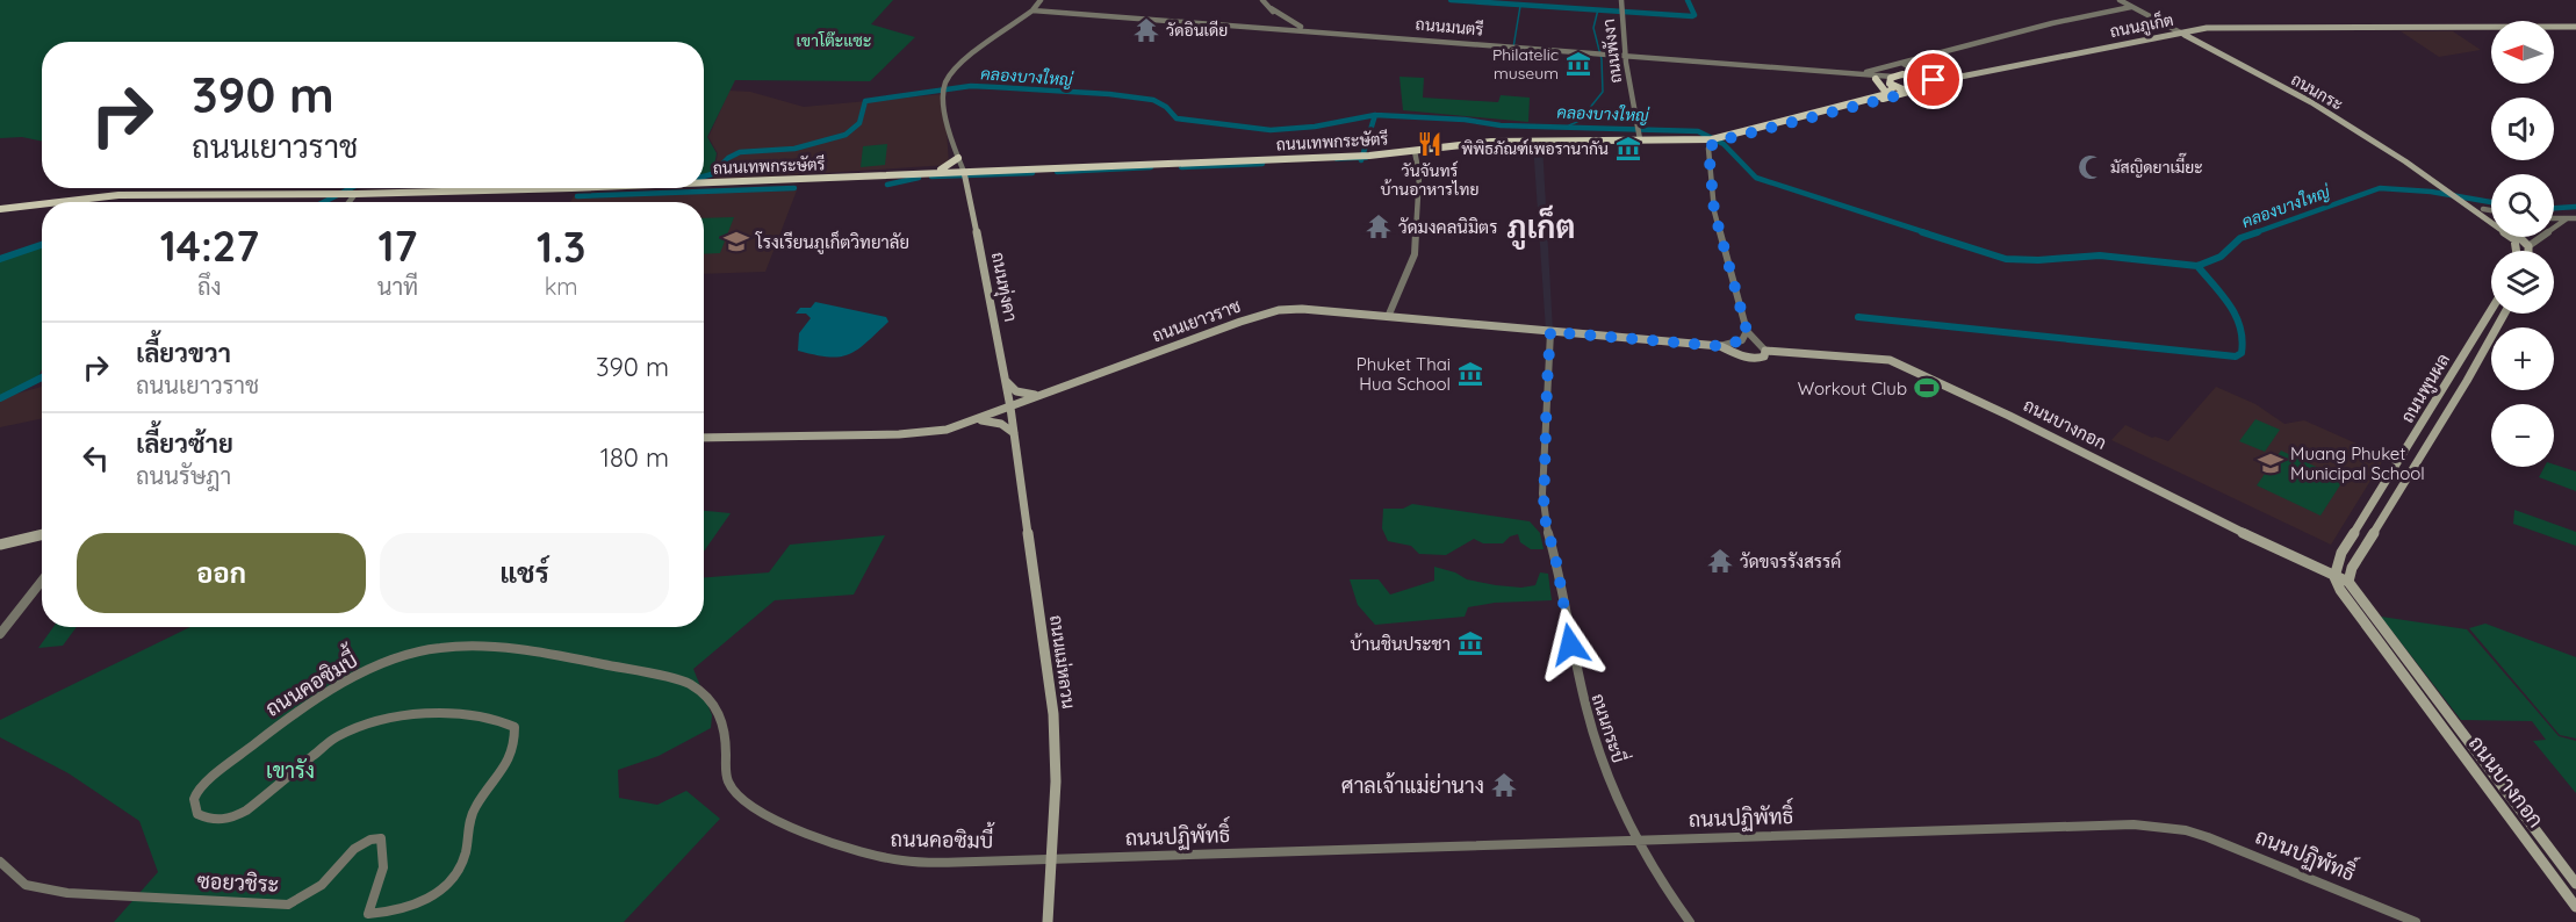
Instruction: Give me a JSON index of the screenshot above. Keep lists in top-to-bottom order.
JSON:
{
  "streets": {
    "main road": [
      "ถนนภูเก็ต",
      "ถนนกระ",
      "ถนนเทพกระษัตรี",
      "ถนนทุ่งคา",
      "ถนนเยาวราช",
      "ถนนพูนผล",
      "ถนนบางกอก",
      "ถนนแม่หลวน"
    ],
    "street": [
      "ถนนมนตรี",
      "ถนนพังงา",
      "ถนนคอซิมบี้",
      "ถนนกระบี่",
      "ถนนปฏิพัทธิ์",
      "ซอยวชิระ"
    ]
  },
  "crossings": [
    ["ถนนภูเก็ต", "ถนนกระ"],
    ["ถนนมนตรี", "ถนนพังงา"],
    ["ถนนพังงา", "ถนนเทพกระษัตรี"],
    ["ถนนเทพกระษัตรี", "ถนนทุ่งคา"],
    ["ถนนทุ่งคา", "ถนนเยาวราช"],
    ["ถนนทุ่งคา", "ถนนแม่หลวน"],
    ["ถนนเยาวราช", "ถนนบางกอก"],
    ["ถนนเยาวราช", "ถนนแม่หลวน"],
    ["ถนนเยาวราช", "ถนนกระบี่"],
    ["ถนนพูนผล", "ถนนบางกอก"],
    ["ถนนแม่หลวน", "ถนนคอซิมบี้"],
    ["ถนนแม่หลวน", "ถนนปฏิพัทธิ์"],
    ["ถนนคอซิมบี้", "ถนนปฏิพัทธิ์"],
    ["ถนนคอซิมบี้", "ซอยวชิระ"],
    ["ถนนกระบี่", "ถนนปฏิพัทธิ์"]
  ],
  "districts": ["ภูเก็ต"],
  "water": ["คลองบางใหญ่"],
  "parks": ["เขาโต๊ะแซะ", "เขารัง"],
  "places": {
    "temple": [
      "วัดอินเดีย",
      "วัดมงคลนิมิตร",
      "วัดขจรรังสรรค์",
      "ศาลเจ้าแม่ย่านาง"
    ],
    "museum": [
      "Philatelic museum",
      "พิพิธภัณฑ์เพอรานากัน",
      "Phuket Thai Hua School",
      "บ้านชินประชา"
    ],
    "restaurant": ["วันจันทร์ บ้านอาหารไทย"],
    "mosque": ["มัสญิดยาเมี๊ยะ"],
    "school or university": ["โรงเรียนภูเก็ตวิทยาลัย", "Muang Phuket Municipal School"],
    "sports": ["Workout Club"]
  },
  "north": "left",
  "page": {
    "map_buttons": ["+", "−"],
    "turn": ["390 m", "ถนนเยาวราช"],
    "eta": [
      "14:27",
      "ถึง",
      "17",
      "นาที",
      "1.3",
      "km"
    ],
    "list": [
      {
        "name": "เลี้ยวขวา",
        "note": "ถนนเยาวราช",
        "value": "390 m"
      },
      {
        "name": "เลี้ยวซ้าย",
        "note": "ถนนรัษฎา",
        "value": "180 m"
      }
    ],
    "buttons": ["ออก", "แชร์"]
  }
}
